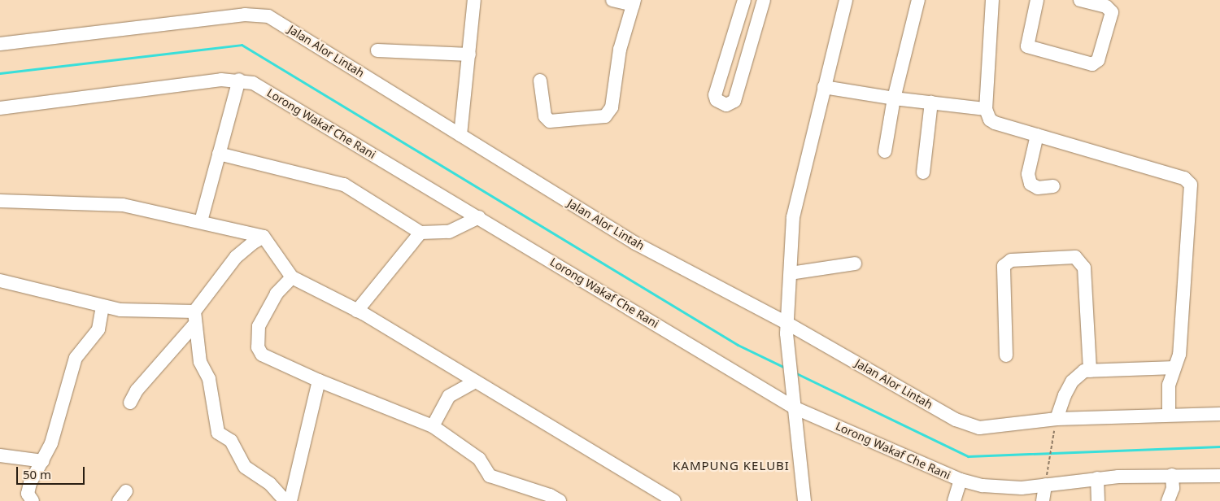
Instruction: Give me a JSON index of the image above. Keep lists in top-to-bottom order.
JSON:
{
  "streets": {
    "street": ["Jalan Alor Lintah", "Lorong Wakaf Che Rani"]
  },
  "districts": ["KAMPUNG KELUBI"],
  "scale_bar": "50 m"
}
